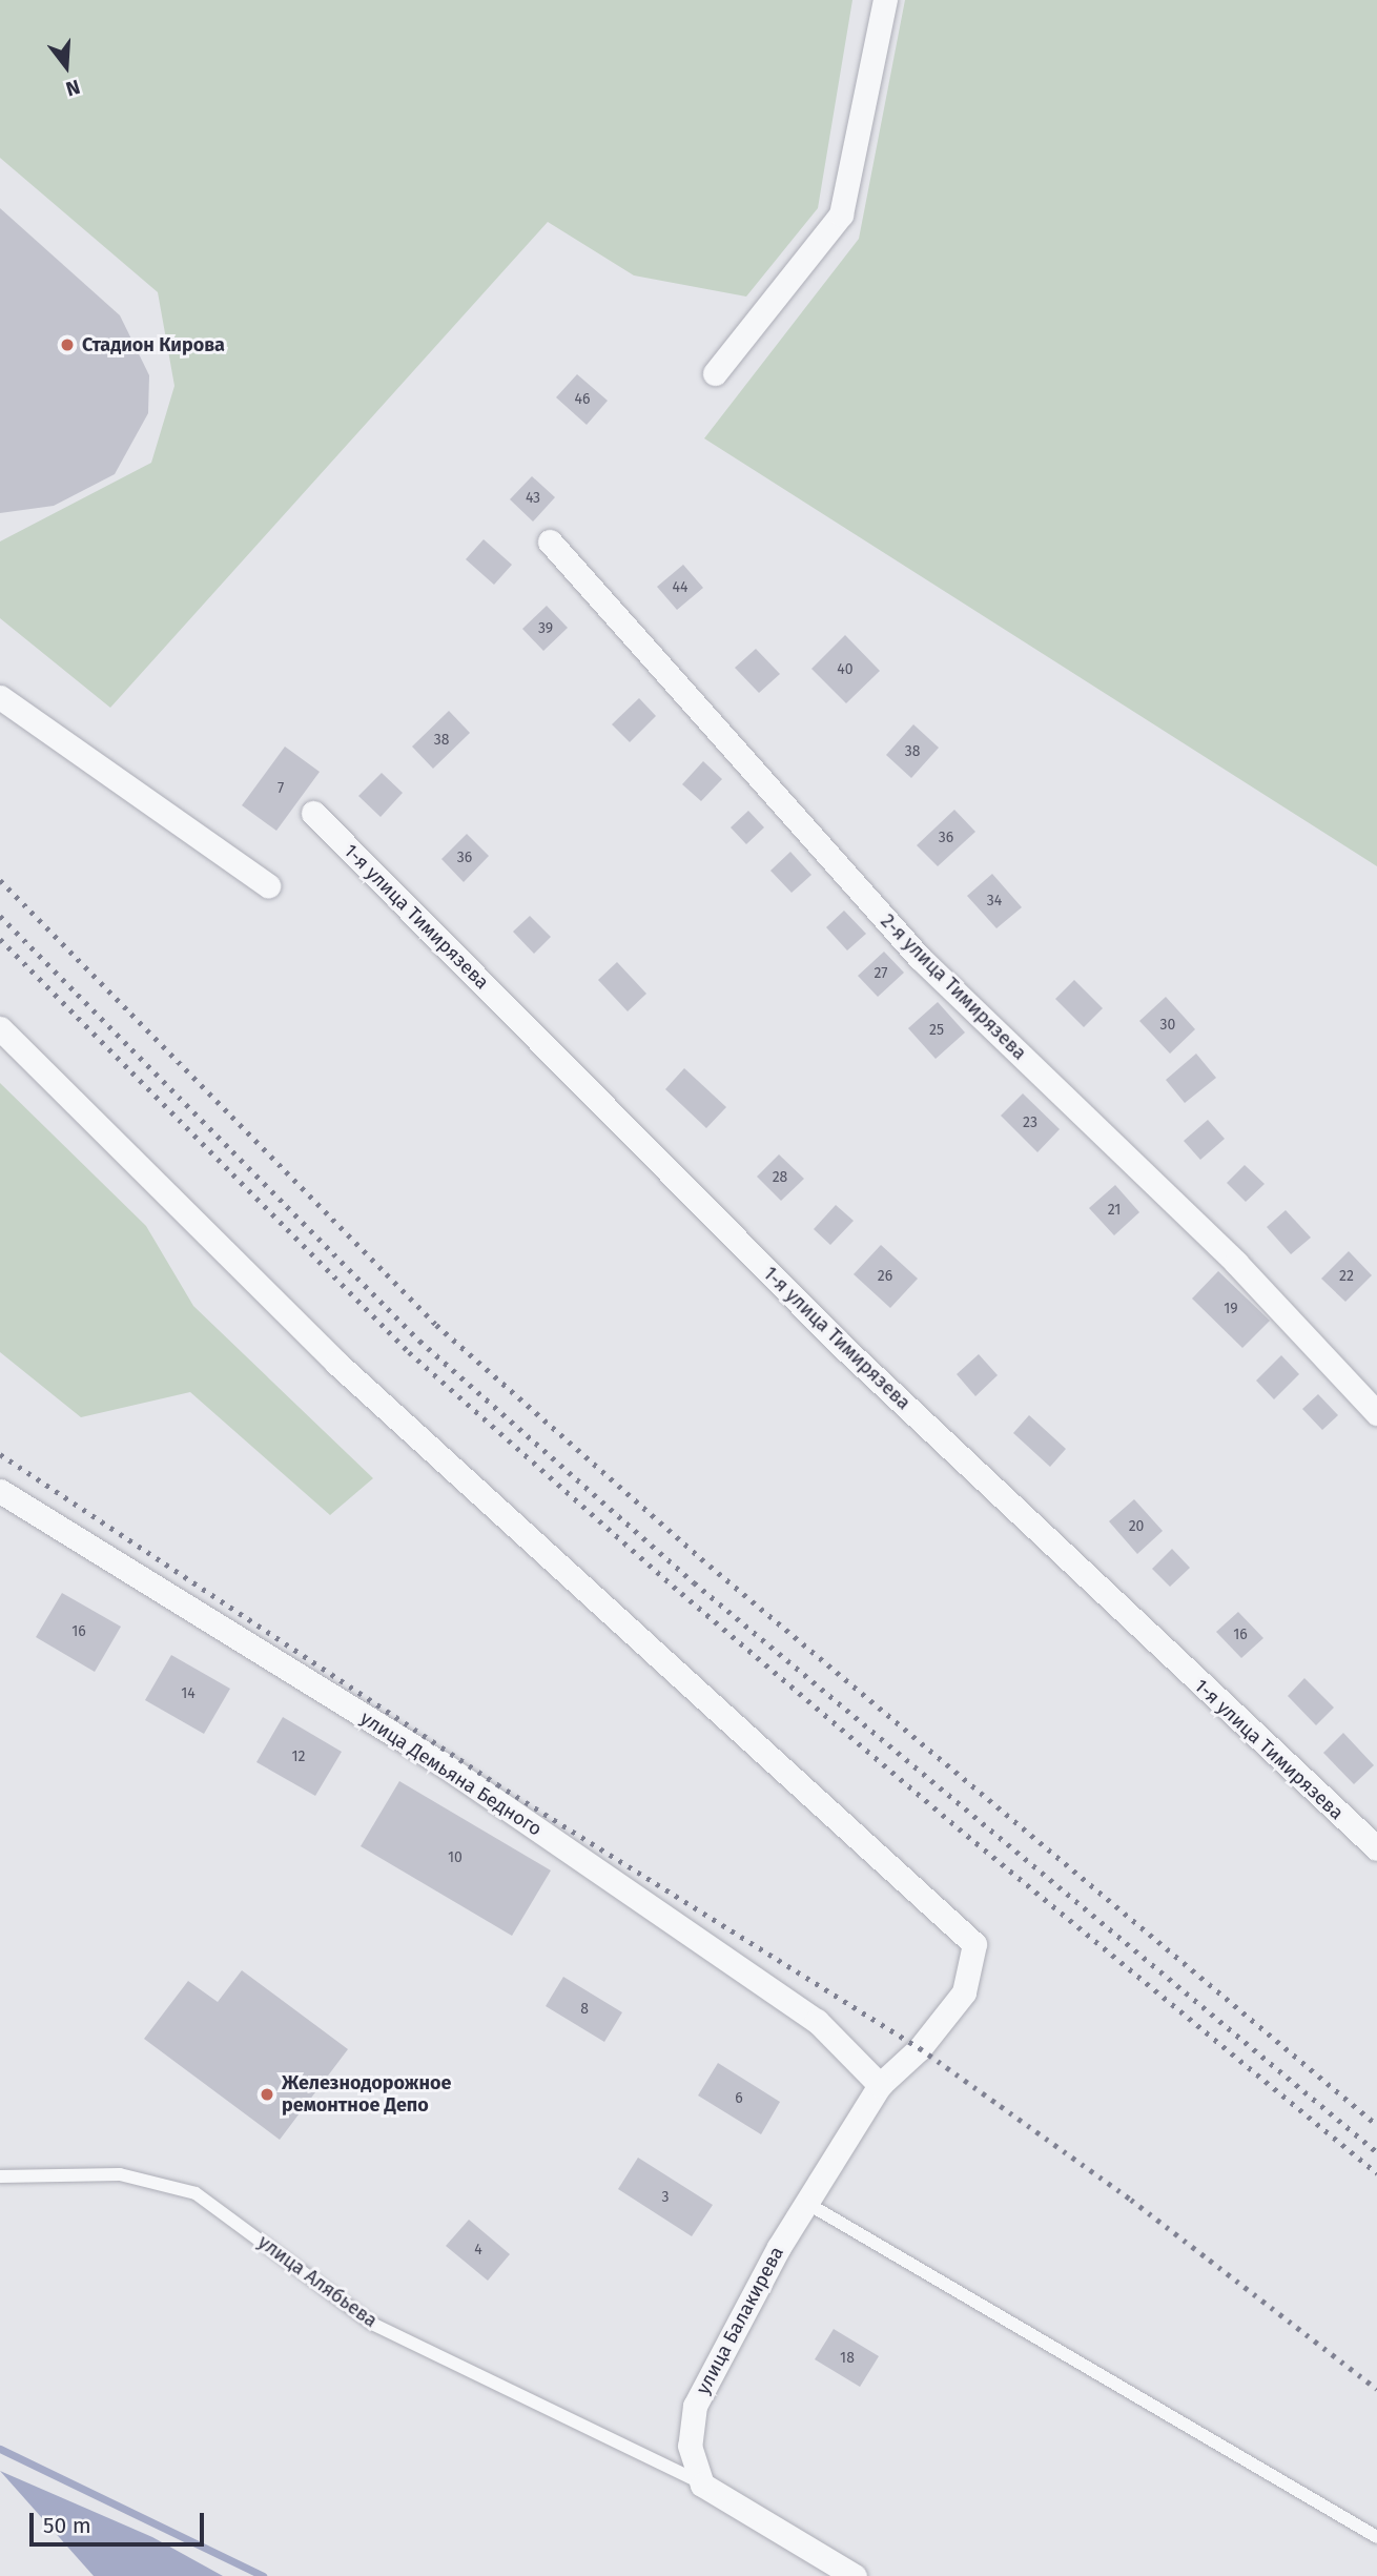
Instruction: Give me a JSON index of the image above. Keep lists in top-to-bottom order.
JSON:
{
  "streets": {
    "street": [
      "1-я улица Тимирязева",
      "2-я улица Тимирязева",
      "улица Демьяна Бедного",
      "улица Балакирева"
    ],
    "lane": ["улица Алябьева"]
  },
  "crossings": [
    ["улица Демьяна Бедного", "улица Балакирева"],
    ["улица Алябьева", "улица Балакирева"]
  ],
  "places": ["Стадион Кирова", "Железнодорожное ремонтное Депо"],
  "house_numbers": [
    "46",
    "43",
    "44",
    "39",
    "40",
    "38",
    "38",
    "7",
    "36",
    "36",
    "34",
    "27",
    "30",
    "25",
    "23",
    "28",
    "21",
    "26",
    "22",
    "19",
    "20",
    "16",
    "16",
    "14",
    "12",
    "10",
    "8",
    "6",
    "3",
    "4",
    "18"
  ],
  "scale_bar": "50 m",
  "north": "bottom"
}
